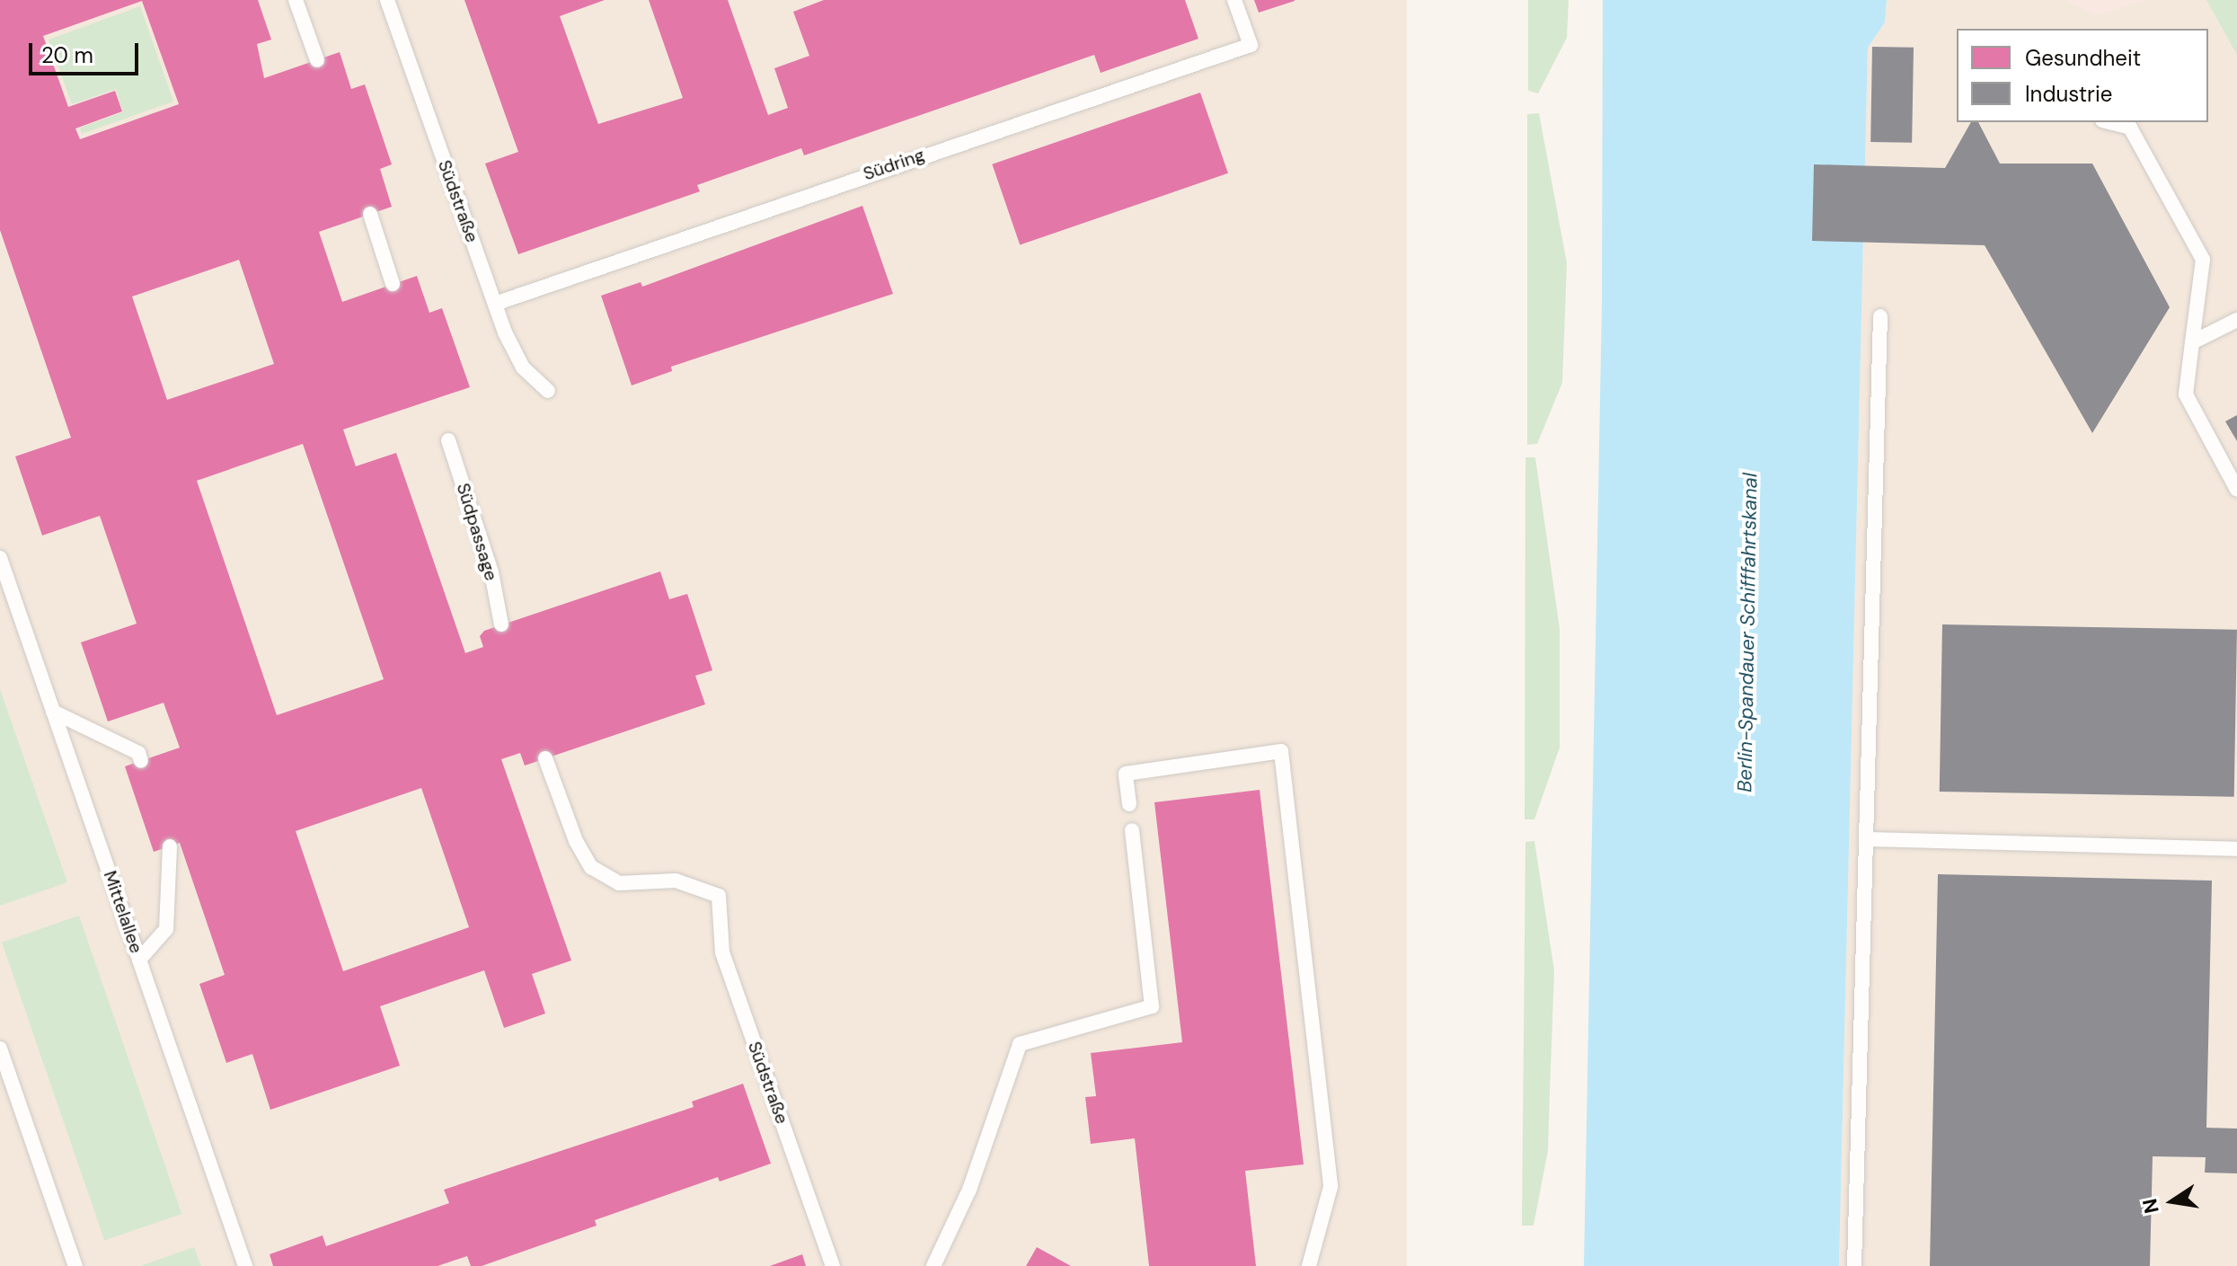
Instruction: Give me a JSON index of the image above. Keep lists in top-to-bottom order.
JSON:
{
  "streets": {
    "lane": [
      "Südring",
      "Südstraße",
      "Südpassage",
      "Mittelallee"
    ]
  },
  "crossings": [
    ["Südring", "Südstraße"]
  ],
  "water": ["Berlin-Spandauer Schifffahrtskanal"],
  "legend": ["Gesundheit", "Industrie"],
  "scale_bar": "20 m",
  "north": "left"
}
